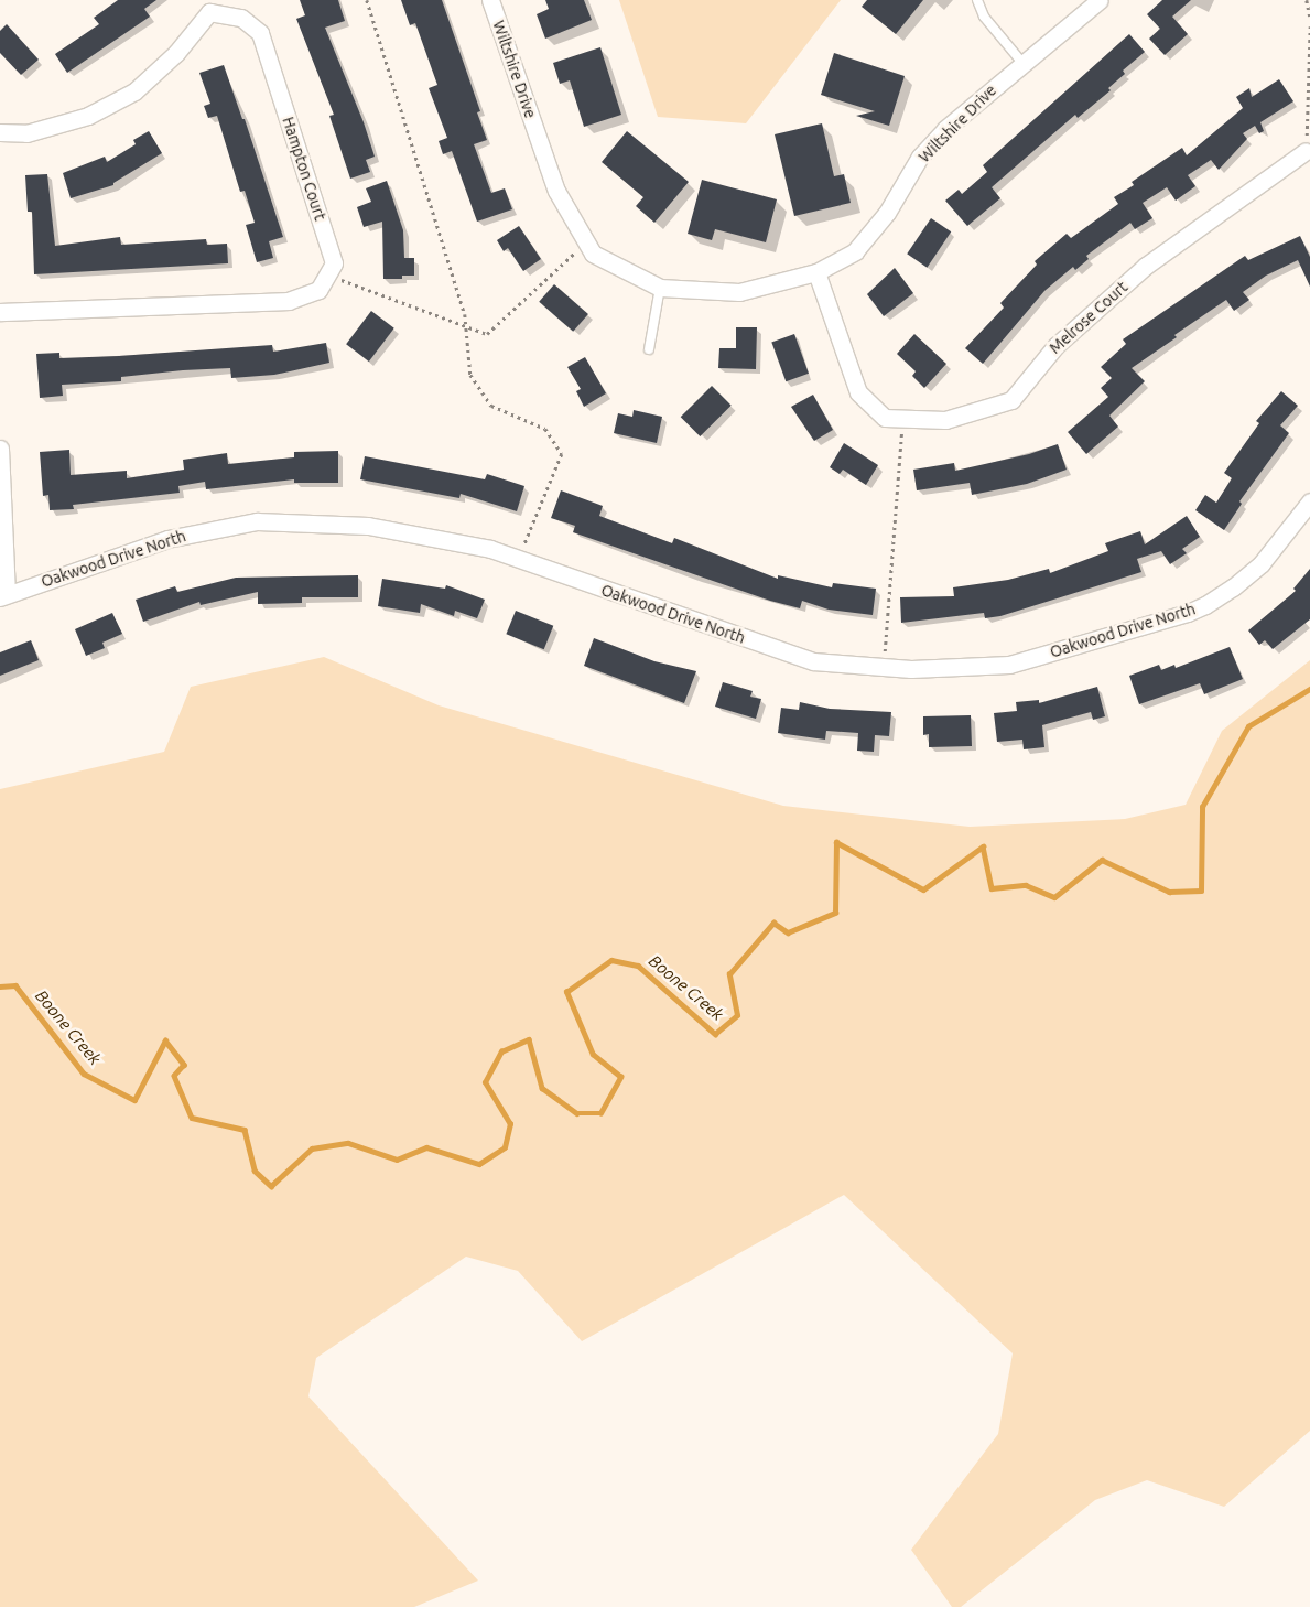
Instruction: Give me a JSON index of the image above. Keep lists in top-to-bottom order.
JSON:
{
  "streets": {
    "street": [
      "Wiltshire Drive",
      "Hampton Court",
      "Melrose Court",
      "Oakwood Drive North"
    ]
  },
  "crossings": [
    ["Wiltshire Drive", "Melrose Court"]
  ],
  "water": ["Boone Creek"]
}
